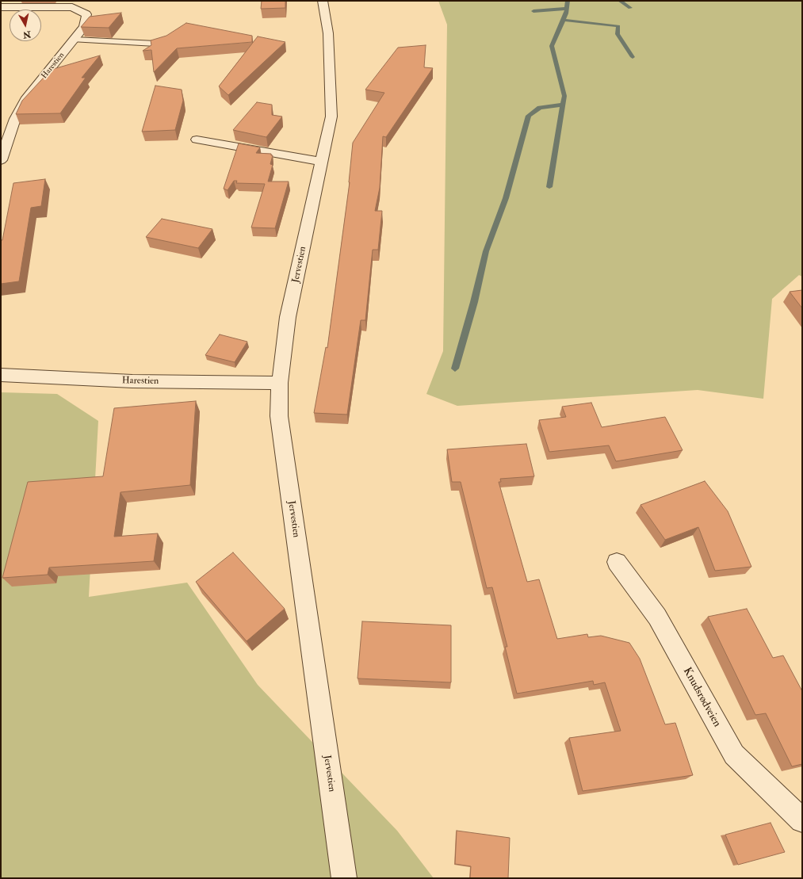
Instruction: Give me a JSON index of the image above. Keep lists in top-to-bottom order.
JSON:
{
  "streets": {
    "street": ["Harestien", "Jervestien", "Knudsrødveien"]
  },
  "crossings": [
    ["Harestien", "Jervestien"]
  ],
  "north": "bottom"
}
